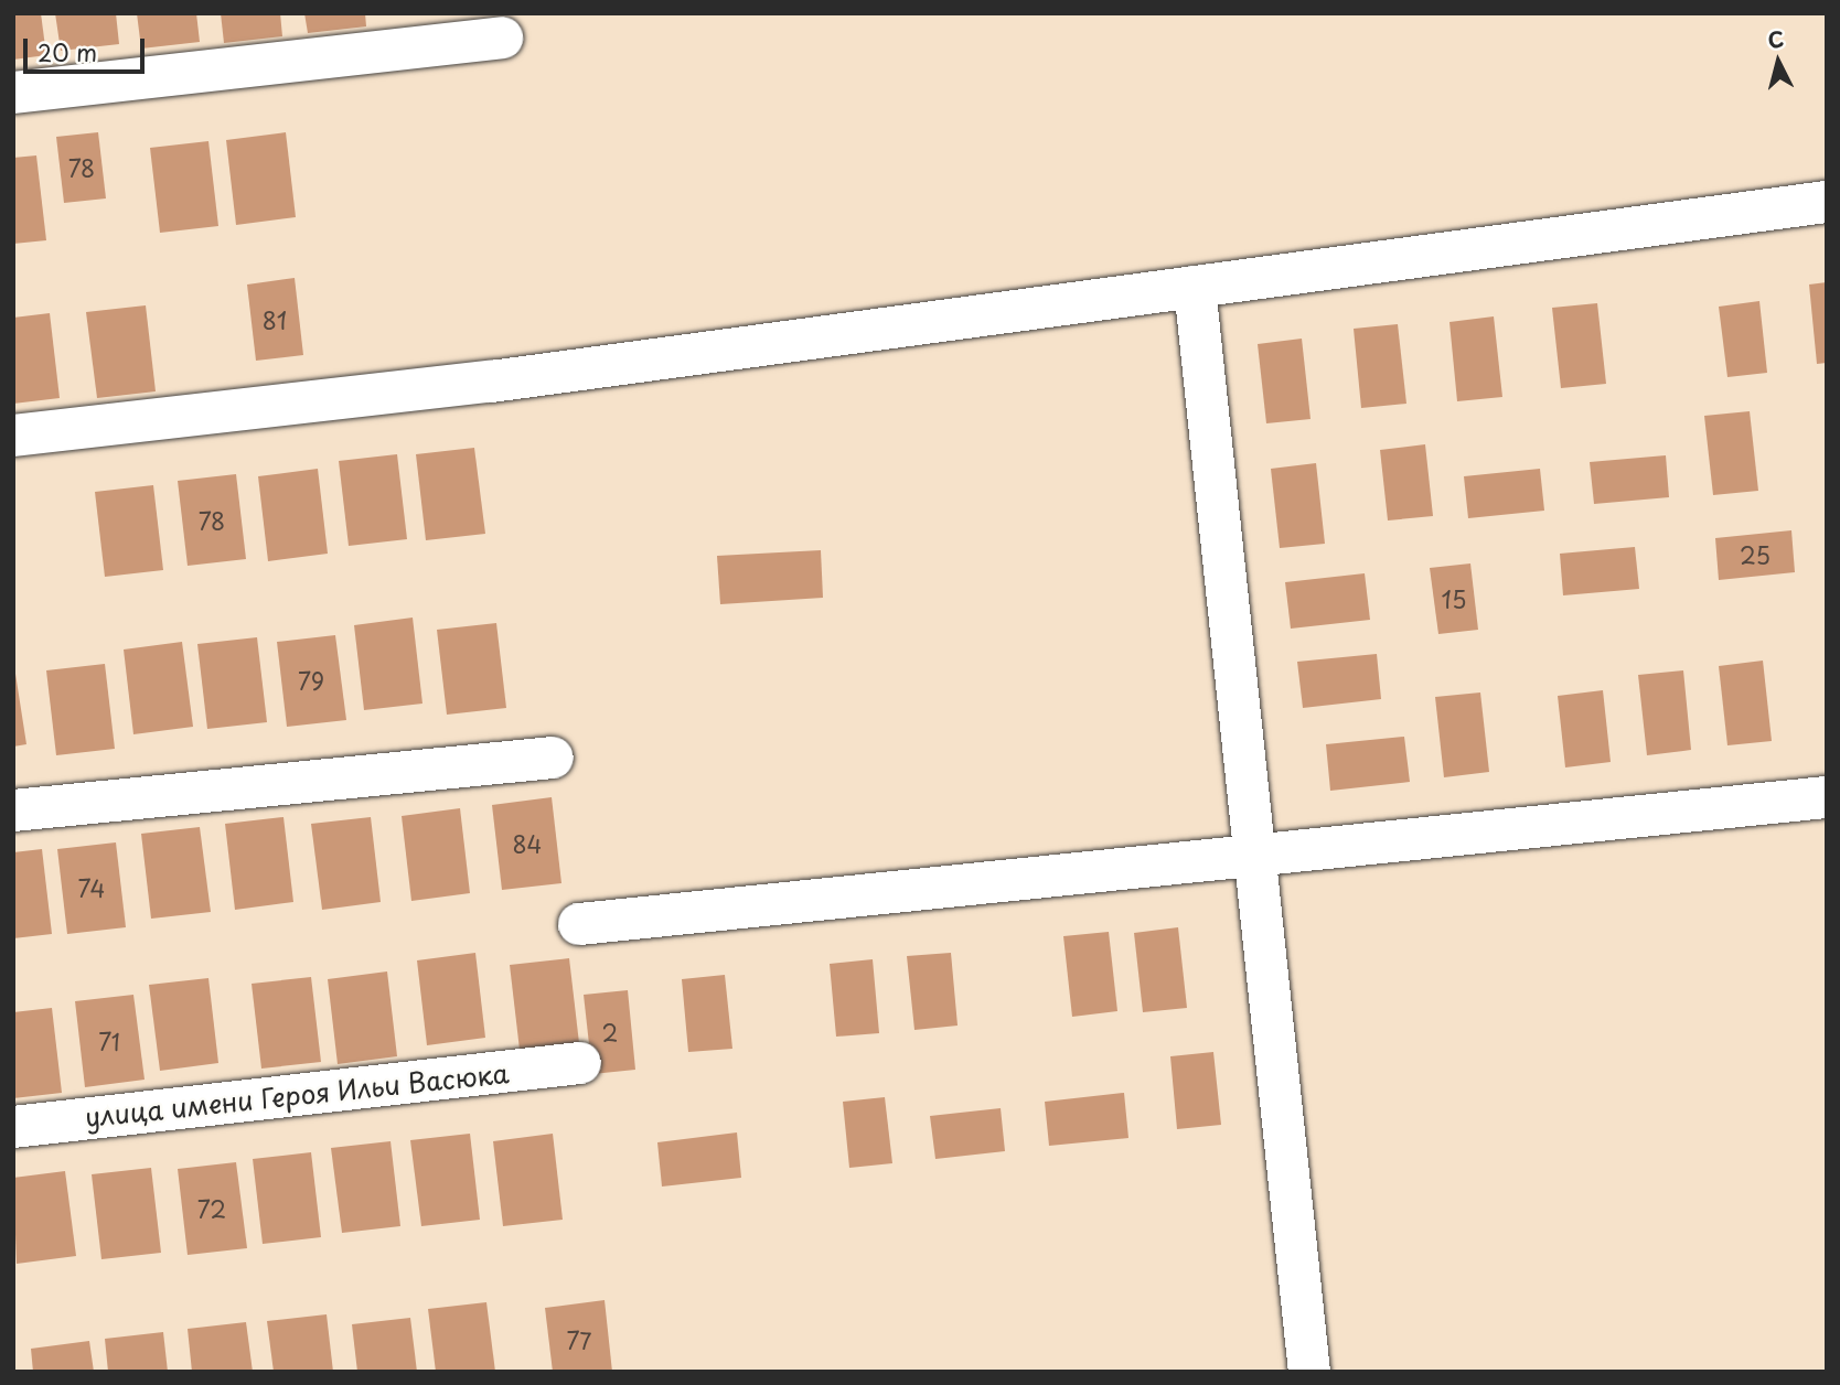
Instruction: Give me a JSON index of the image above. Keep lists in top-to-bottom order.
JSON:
{
  "streets": {
    "street": ["улица имени Героя Ильи Васюка"]
  },
  "house_numbers": [
    "78",
    "81",
    "78",
    "25",
    "15",
    "79",
    "84",
    "74",
    "2",
    "71",
    "72",
    "77"
  ],
  "scale_bar": "20 m",
  "north": "top"
}
